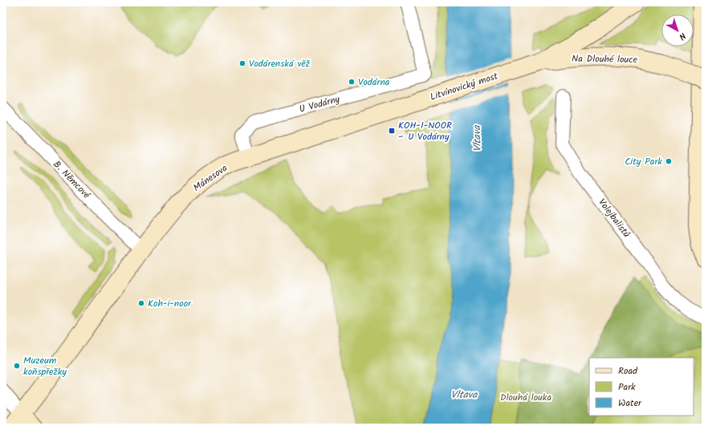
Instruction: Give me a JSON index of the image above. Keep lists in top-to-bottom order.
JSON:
{
  "streets": {
    "main road": ["Na Dlouhé louce", "Litvínovický most", "Mánesova"],
    "street": ["U Vodárny", "B. Němcové", "Volejbalistů"]
  },
  "crossings": [
    ["Na Dlouhé louce", "Litvínovický most"],
    ["Litvínovický most", "Mánesova"],
    ["U Vodárny", "Mánesova"],
    ["Mánesova", "B. Němcové"]
  ],
  "water": ["Vltava"],
  "parks": ["Dlouhá louka"],
  "places": {
    "other": [
      "Vodárenská věž",
      "Vodárna",
      "City Park",
      "Koh-i-noor",
      "Muzeum koňspřežky"
    ],
    "transit": ["KOH-I-NOOR – U Vodárny"]
  },
  "legend": ["Road", "Park", "Water"],
  "north": "bottom right"
}
